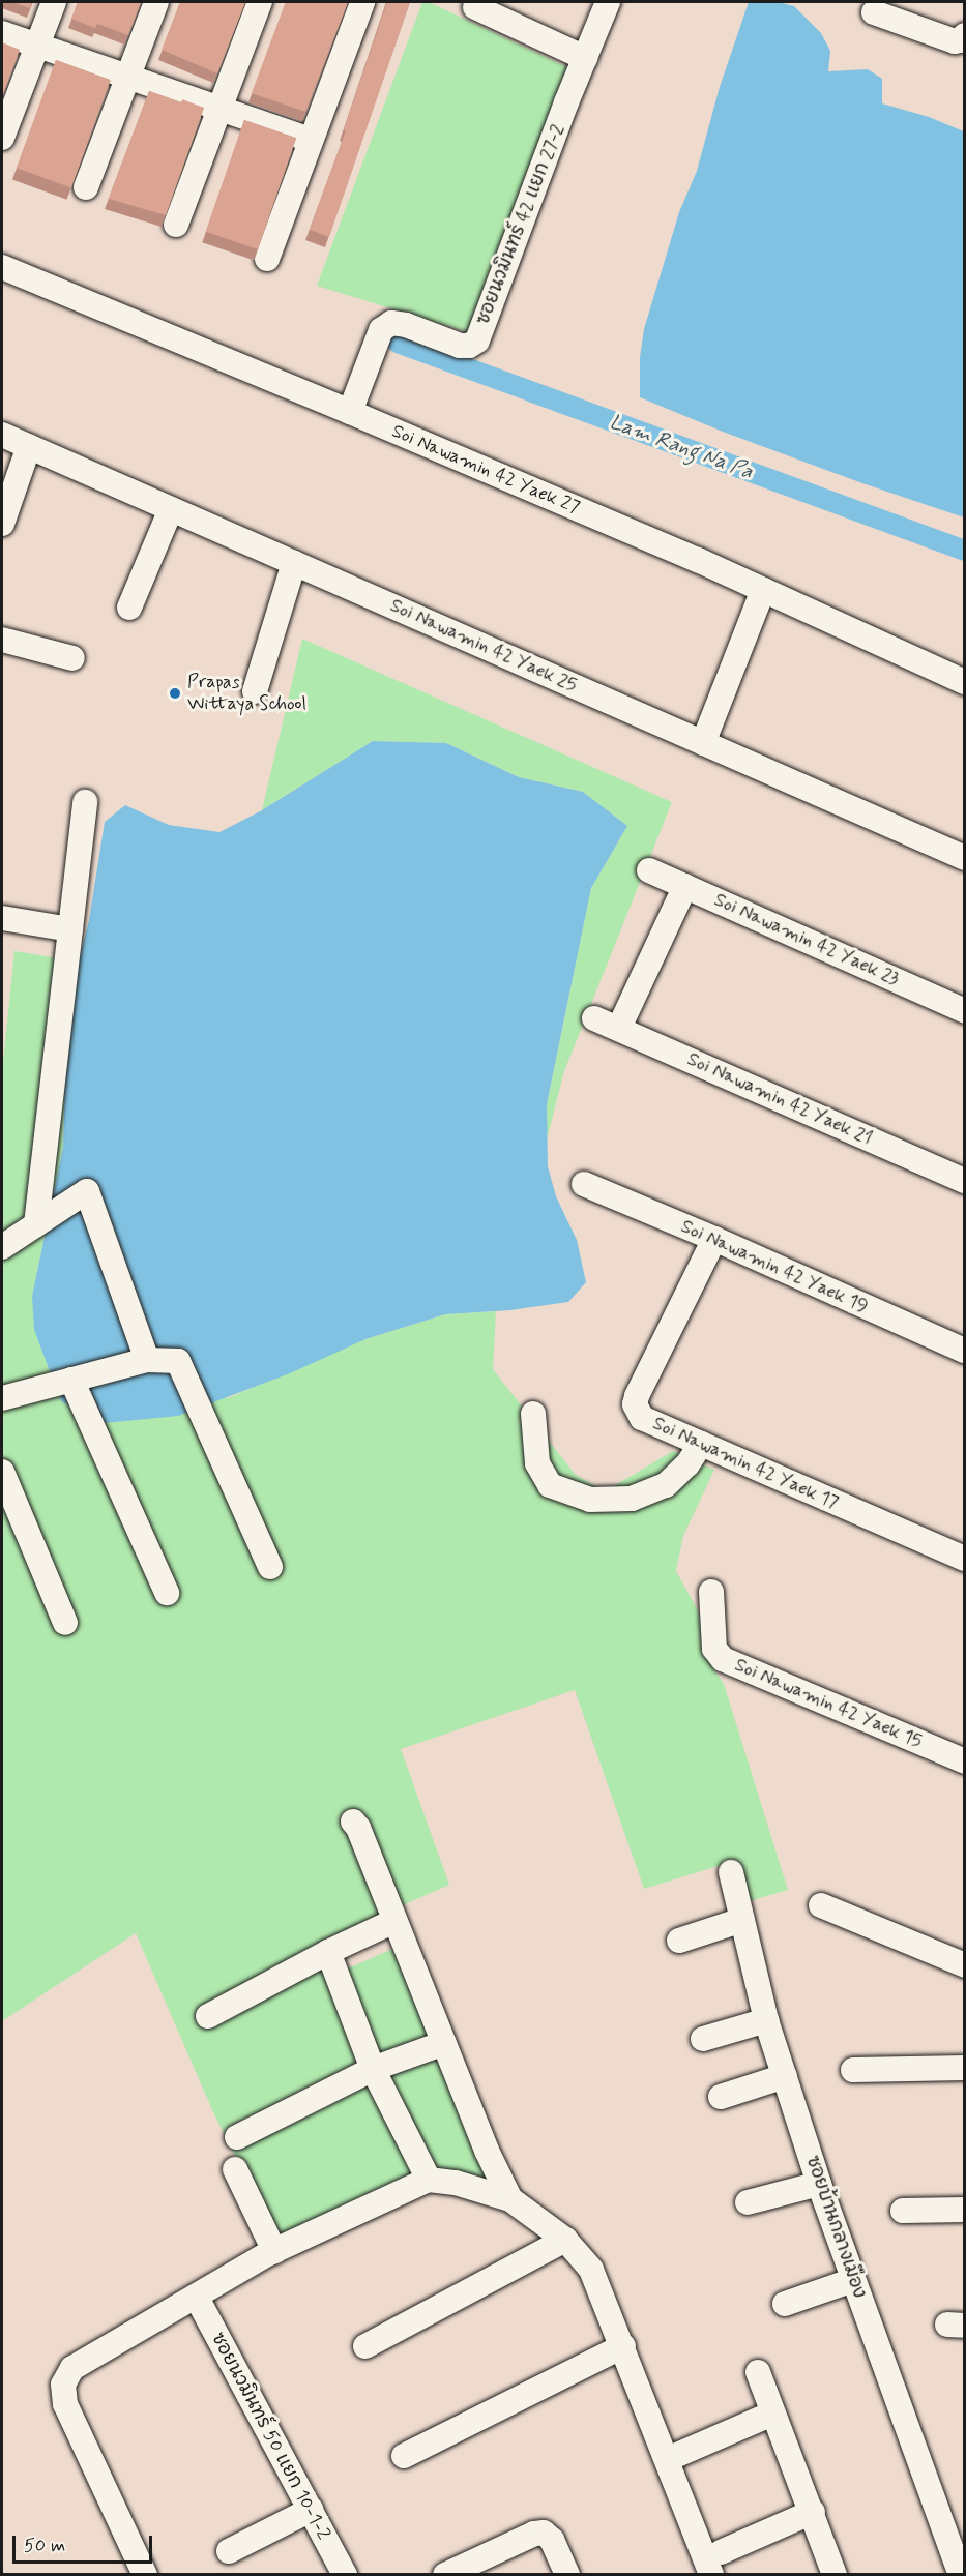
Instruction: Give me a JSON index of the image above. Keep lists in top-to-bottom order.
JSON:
{
  "streets": {
    "street": [
      "ซอยนวมินทร์ 42 แยก 27-2",
      "Soi Nawamin 42 Yaek 27",
      "Soi Nawamin 42 Yaek 25",
      "Soi Nawamin 42 Yaek 23",
      "Soi Nawamin 42 Yaek 21",
      "Soi Nawamin 42 Yaek 19",
      "Soi Nawamin 42 Yaek 17",
      "Soi Nawamin 42 Yaek 15",
      "ซอยบ้านกลางเมือง",
      "ซอยนวมินทร์ 50 แยก 10-1-2"
    ]
  },
  "crossings": [
    ["ซอยนวมินทร์ 42 แยก 27-2", "Soi Nawamin 42 Yaek 27"],
    ["Soi Nawamin 42 Yaek 19", "Soi Nawamin 42 Yaek 17"]
  ],
  "water": ["Lam Rang Na Pa"],
  "places": ["Prapas Wittaya School"],
  "scale_bar": "50 m"
}
